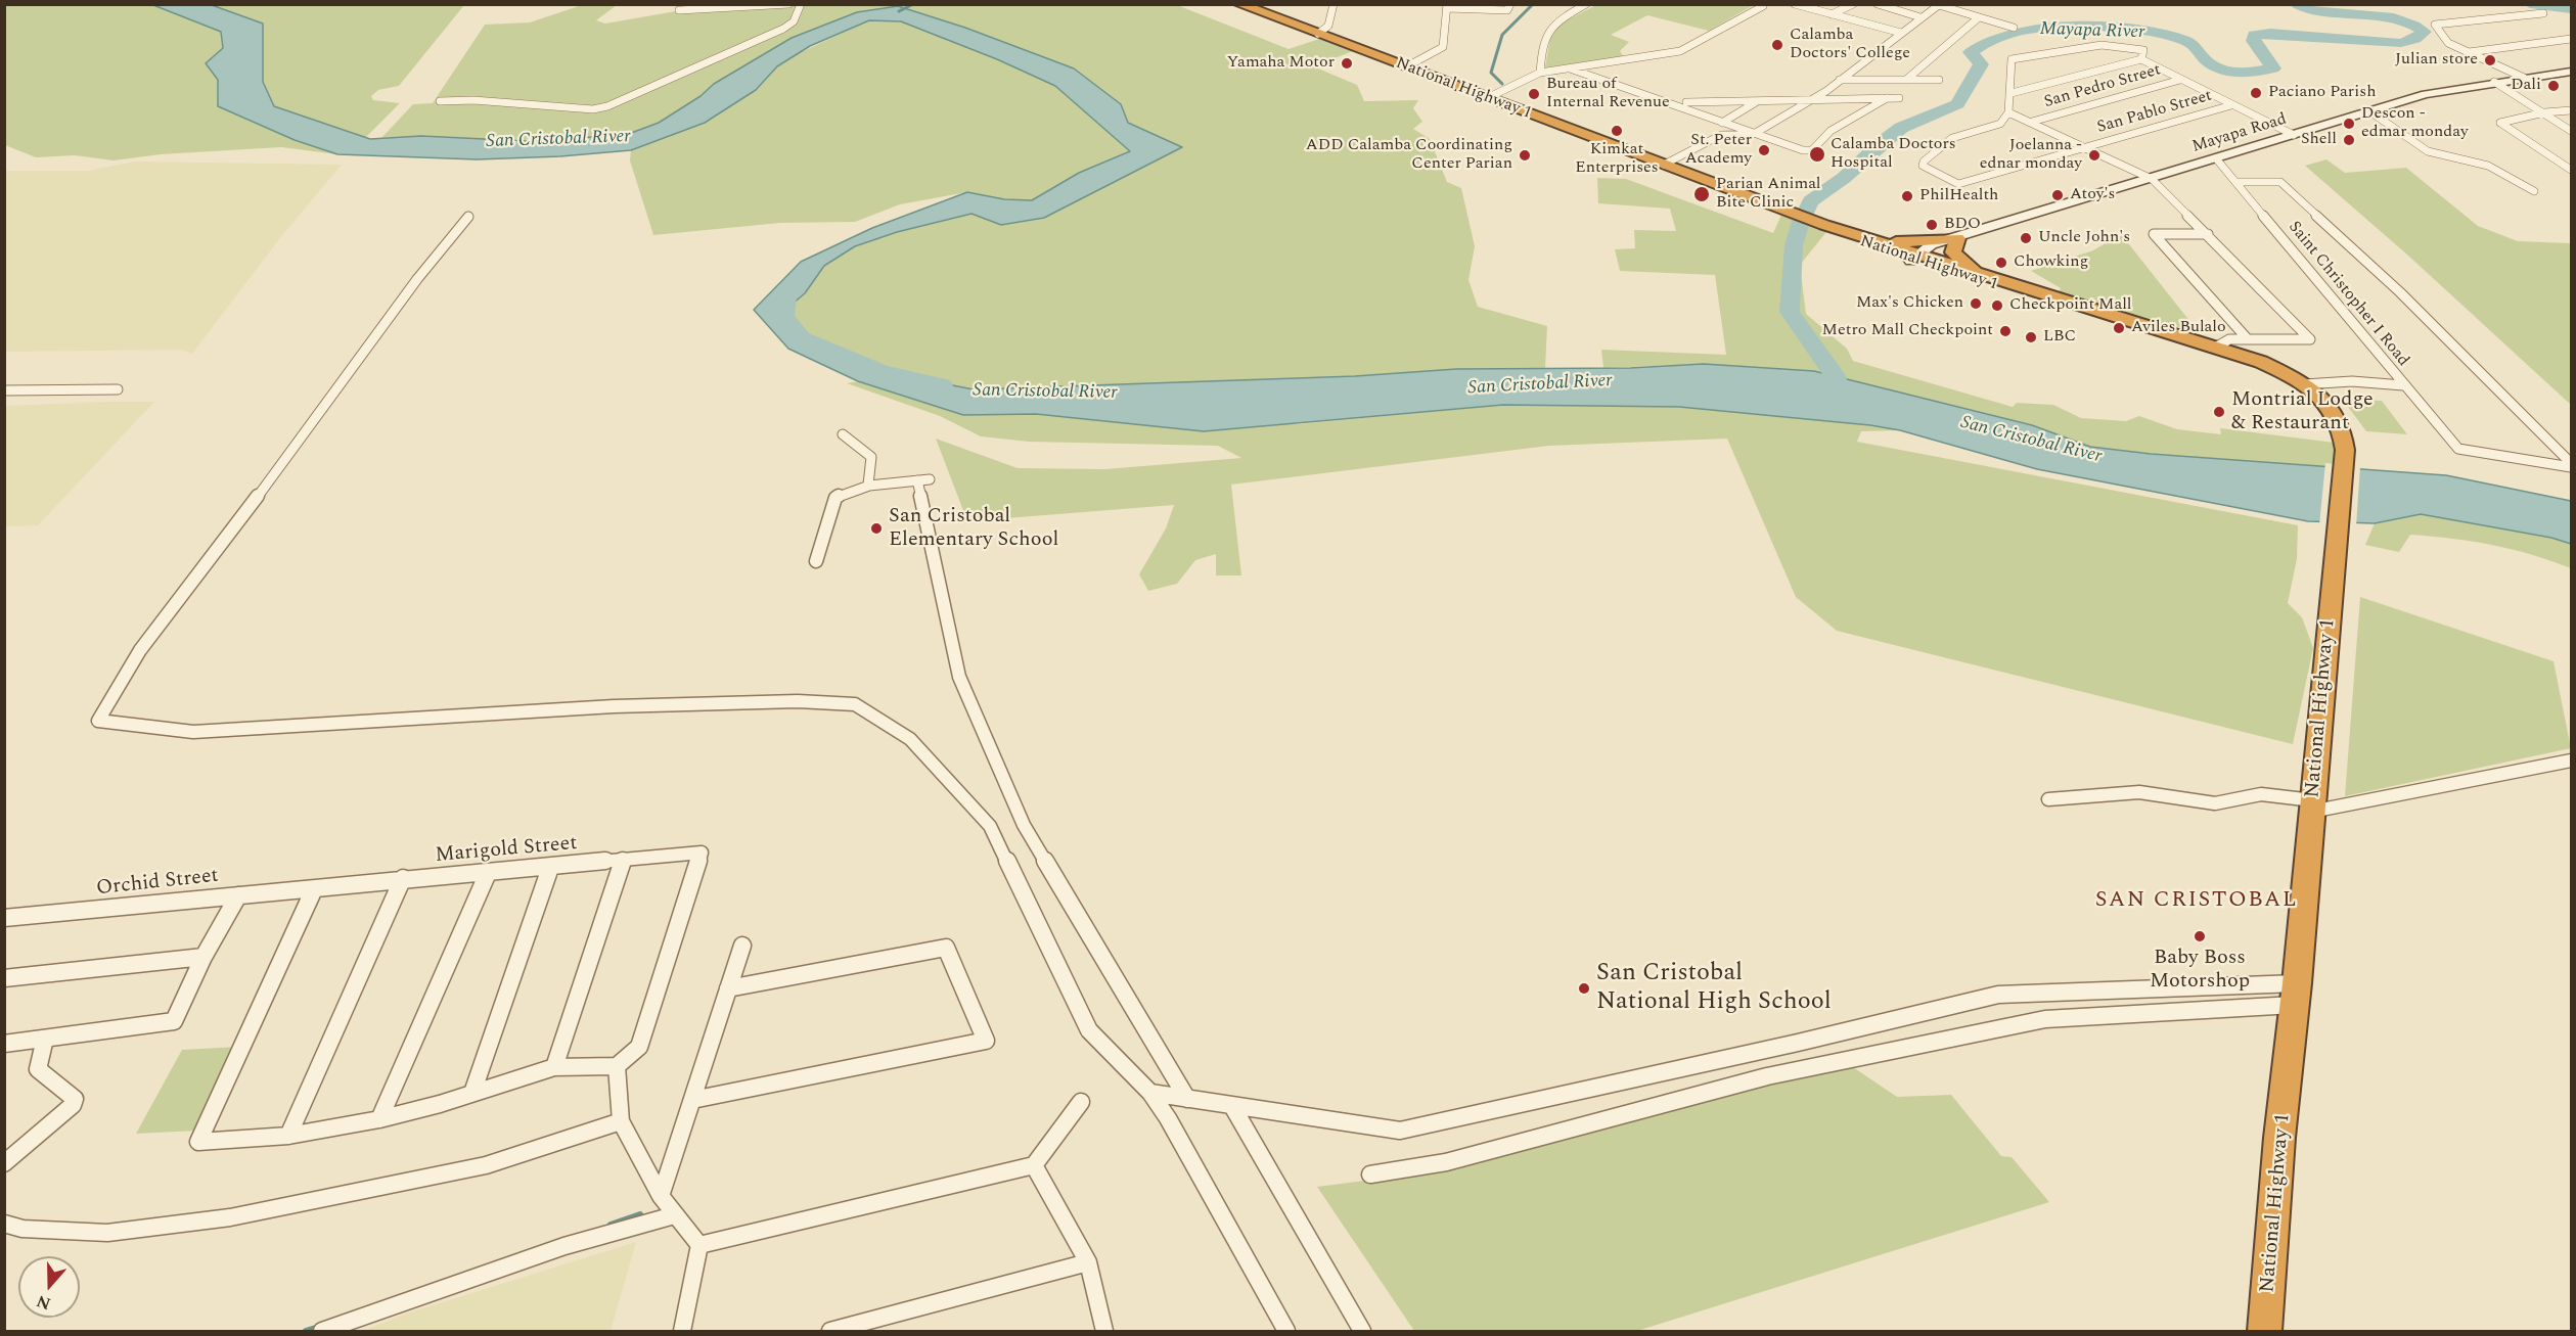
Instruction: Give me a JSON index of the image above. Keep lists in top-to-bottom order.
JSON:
{
  "streets": {
    "highway": ["National Highway 1"],
    "main road": ["Mayapa Road"],
    "street": [
      "San Pedro Street",
      "San Pablo Street",
      "Saint Christopher I Road",
      "Marigold Street",
      "Orchid Street"
    ]
  },
  "crossings": [
    ["National Highway 1", "Mayapa Road"],
    ["Mayapa Road", "Saint Christopher I Road"],
    ["Marigold Street", "Orchid Street"]
  ],
  "districts": ["SAN CRISTOBAL"],
  "water": ["Mayapa River", "San Cristobal River"],
  "places": [
    "Calamba Doctors' College",
    "Julian store",
    "Yamaha Motor",
    "Dali",
    "Paciano Parish",
    "Bureau of Internal Revenue",
    "Descon - edmar monday",
    "Kimkat Enterprises",
    "Shell",
    "St. Peter Academy",
    "Calamba Doctors Hospital",
    "ADD Calamba Coordinating Center Parian",
    "Joelanna - ednar monday",
    "Parian Animal Bite Clinic",
    "Atoy's",
    "PhilHealth",
    "BDO",
    "Uncle John's",
    "Chowking",
    "Max's Chicken",
    "Checkpoint Mall",
    "Aviles Bulalo",
    "Metro Mall Checkpoint",
    "LBC",
    "Montrial Lodge & Restaurant",
    "San Cristobal Elementary School",
    "Baby Boss Motorshop",
    "San Cristobal National High School"
  ],
  "north": "bottom"
}
